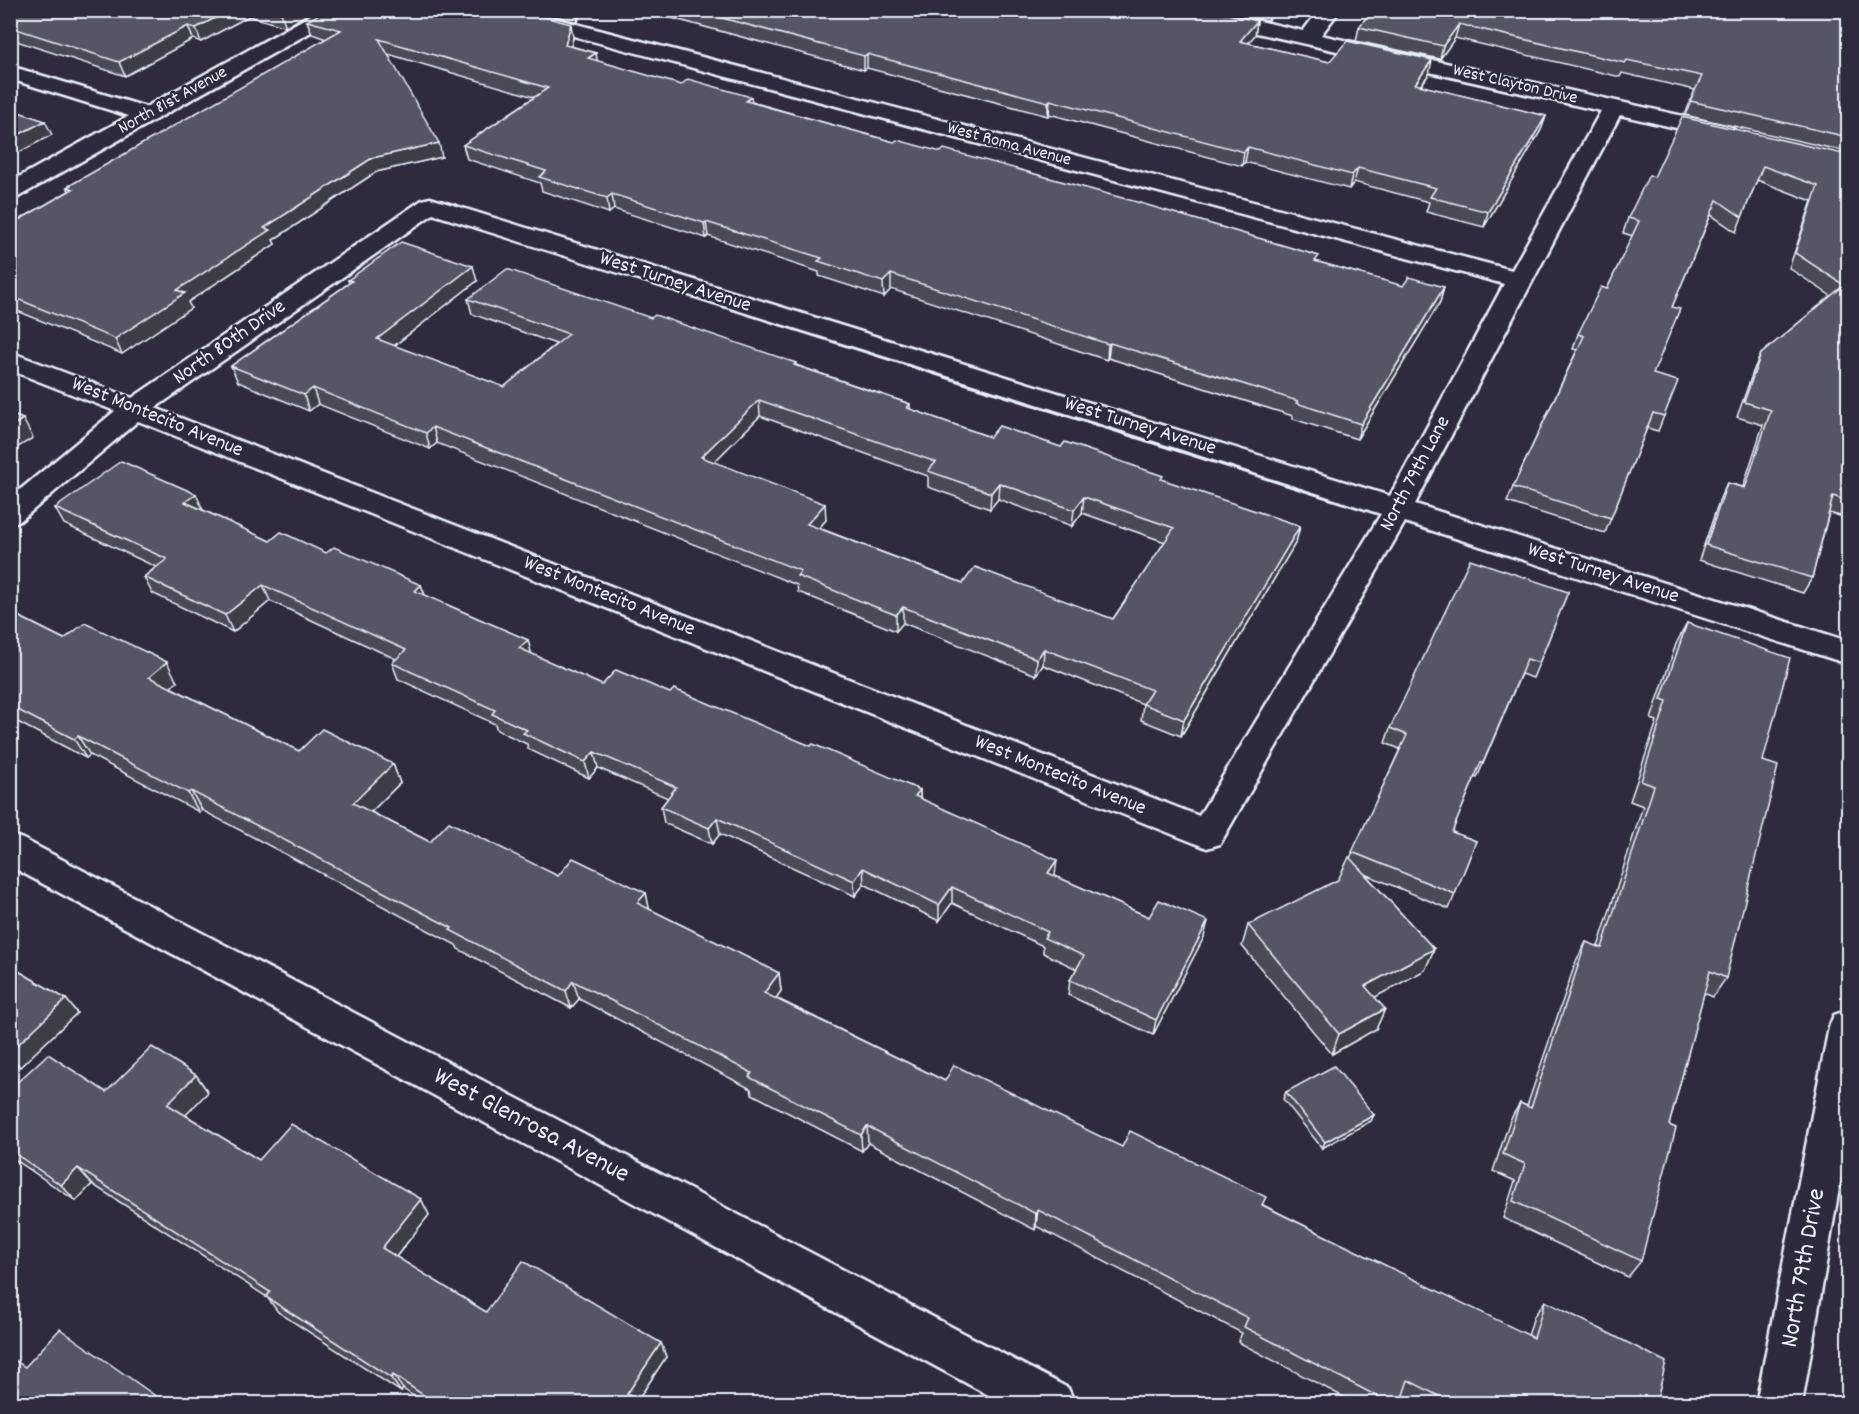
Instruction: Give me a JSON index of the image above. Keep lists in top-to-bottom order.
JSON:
{
  "streets": {
    "street": [
      "West Clayton Drive",
      "North 81st Avenue",
      "West Roma Avenue",
      "West Turney Avenue",
      "North 80th Drive",
      "West Montecito Avenue",
      "North 79th Lane",
      "West Glenrosa Avenue",
      "North 79th Drive"
    ]
  },
  "crossings": [
    ["West Clayton Drive", "North 79th Lane"],
    ["West Roma Avenue", "North 79th Lane"],
    ["West Turney Avenue", "North 80th Drive"],
    ["West Turney Avenue", "North 79th Lane"],
    ["North 80th Drive", "West Montecito Avenue"],
    ["West Montecito Avenue", "North 79th Lane"]
  ]
}
